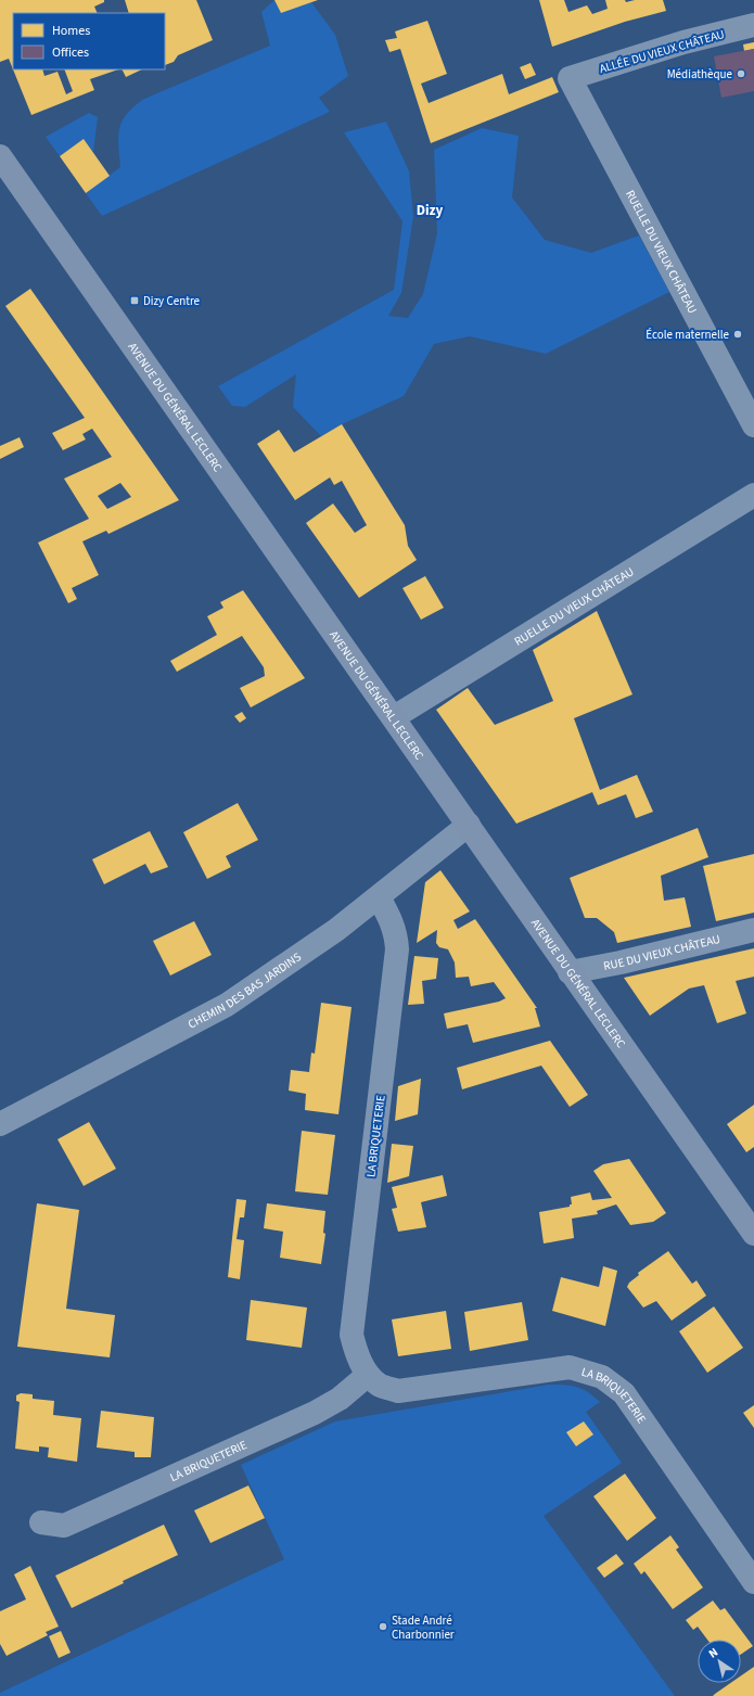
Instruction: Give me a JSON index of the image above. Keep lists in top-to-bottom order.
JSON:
{
  "streets": {
    "main road": ["AVENUE DU GÉNÉRAL LECLERC"],
    "street": [
      "ALLÉE DU VIEUX CHÂTEAU",
      "RUELLE DU VIEUX CHÂTEAU",
      "RUE DU VIEUX CHÂTEAU",
      "CHEMIN DES BAS JARDINS",
      "LA BRIQUETERIE"
    ]
  },
  "crossings": [
    ["ALLÉE DU VIEUX CHÂTEAU", "RUELLE DU VIEUX CHÂTEAU"],
    ["RUELLE DU VIEUX CHÂTEAU", "AVENUE DU GÉNÉRAL LECLERC"],
    ["AVENUE DU GÉNÉRAL LECLERC", "RUE DU VIEUX CHÂTEAU"],
    ["AVENUE DU GÉNÉRAL LECLERC", "CHEMIN DES BAS JARDINS"],
    ["CHEMIN DES BAS JARDINS", "LA BRIQUETERIE"]
  ],
  "districts": ["Dizy"],
  "places": {
    "other": ["Médiathèque", "École maternelle", "Stade André Charbonnier"],
    "transit": ["Dizy Centre"]
  },
  "legend": ["Homes", "Offices"],
  "north": "top left"
}
